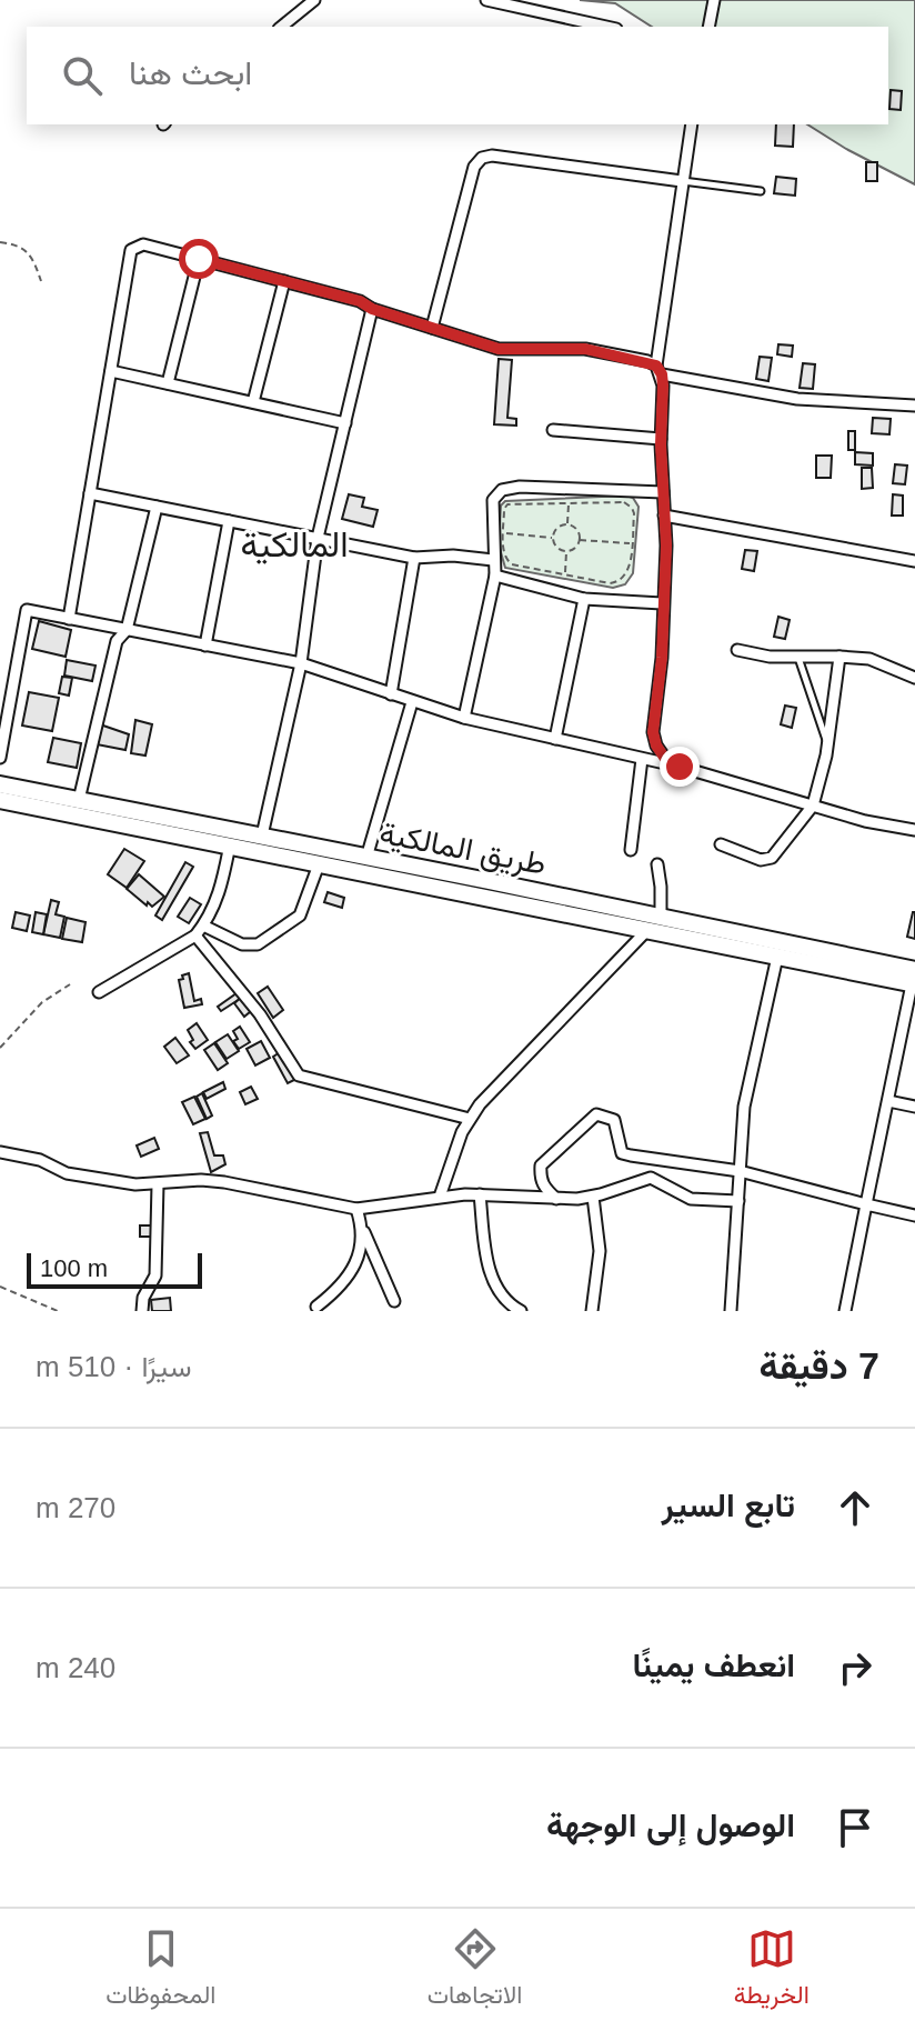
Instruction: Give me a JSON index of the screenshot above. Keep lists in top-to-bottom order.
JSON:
{
  "streets": {
    "main road": ["طريق المالكية"]
  },
  "districts": ["المالكية"],
  "scale_bar": "100 m",
  "page": {
    "search": "ابحث هنا",
    "scale": "100 m",
    "heading": ["7 دقيقة", "سيرًا · 510 m"],
    "list": [
      ["تابع السير", "270 m"],
      ["انعطف يمينًا", "240 m"],
      "الوصول إلى الوجهة"
    ],
    "nav": ["الخريطة", "الاتجاهات", "المحفوظات"]
  }
}
